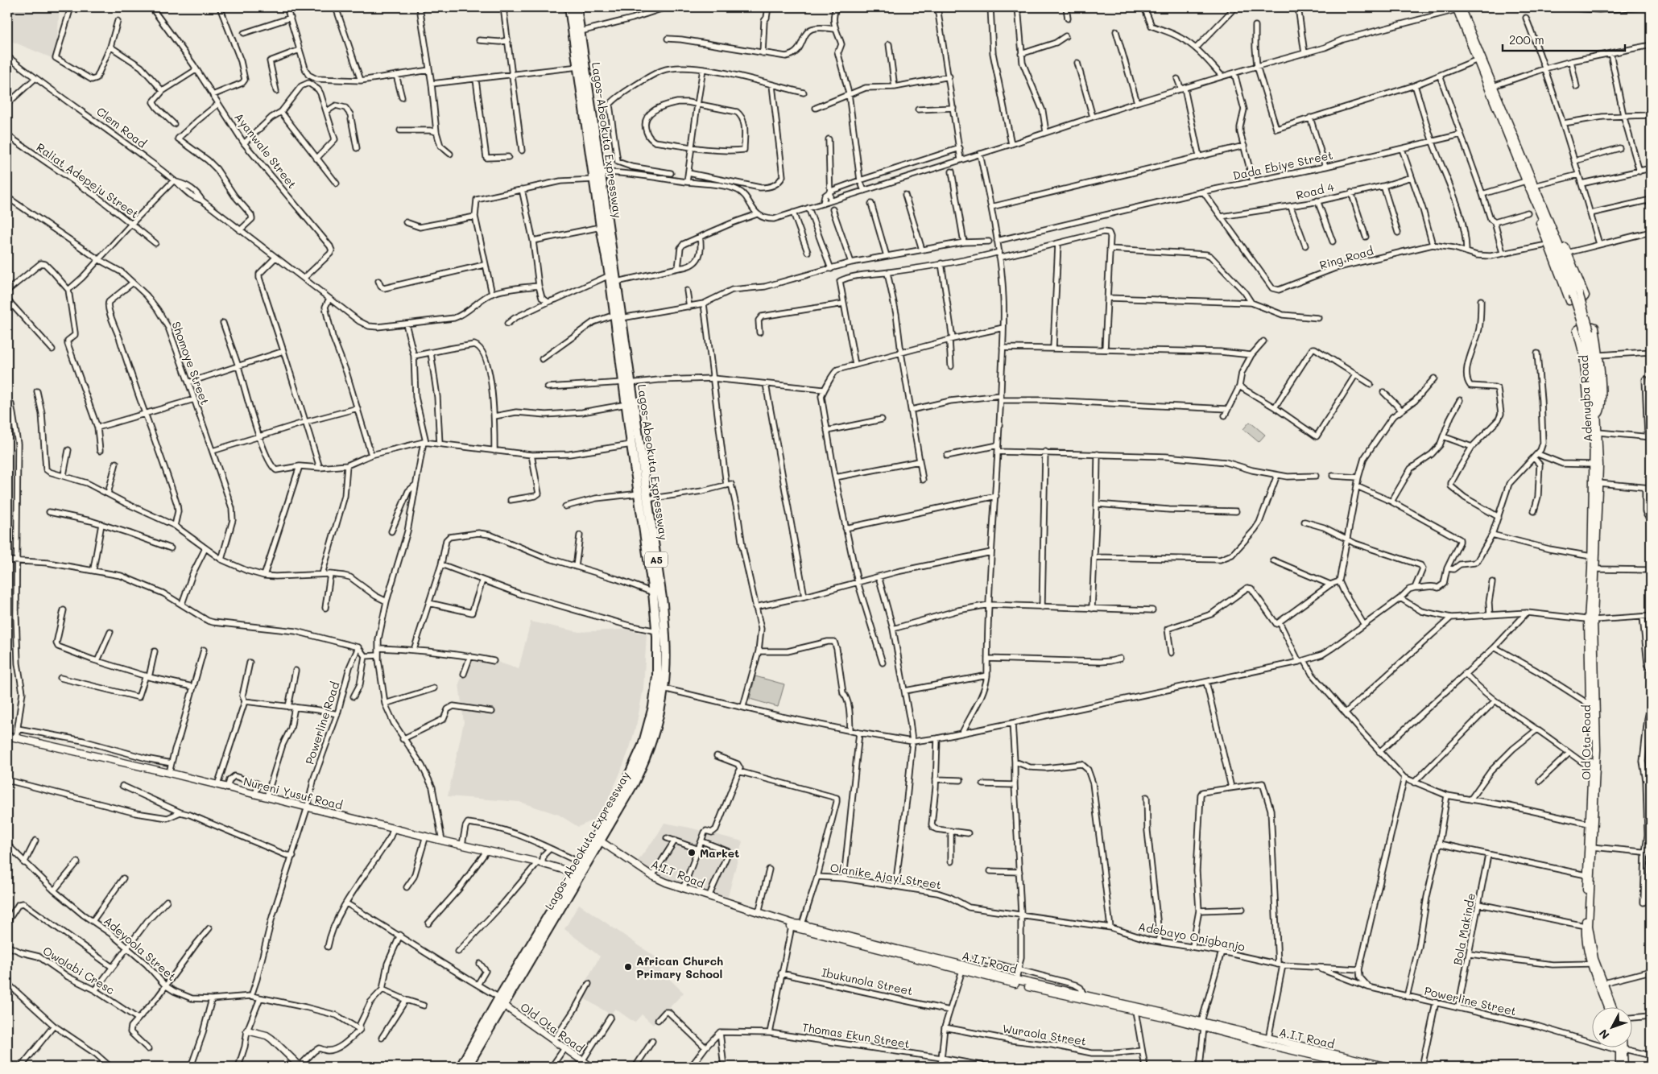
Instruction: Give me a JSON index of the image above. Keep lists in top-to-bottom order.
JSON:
{
  "streets": {
    "highway": ["Lagos-Abeokuta Expressway", "A5"],
    "street": [
      "Clem Road",
      "Ayanwale Street",
      "Dada Ebiye Street",
      "Raliat Adepeju Street",
      "Road 4",
      "Ring Road",
      "Shomoye Street",
      "Adenugba Road",
      "Powerline Road",
      "Old Ota Road",
      "Nureni Yusuf Road",
      "A.I.T Road",
      "Olanike Ajayi Street",
      "Bola Makinde",
      "Adebayo Onigbanjo",
      "Adeyoola Street",
      "Owolabi Cresc",
      "Ibukunola Street",
      "Powerline Street",
      "Wuraola Street",
      "Thomas Ekun Street"
    ]
  },
  "crossings": [
    ["Lagos-Abeokuta Expressway", "Old Ota Road"],
    ["Lagos-Abeokuta Expressway", "Nureni Yusuf Road"],
    ["Lagos-Abeokuta Expressway", "A.I.T Road"],
    ["Dada Ebiye Street", "Ring Road"],
    ["Road 4", "Ring Road"],
    ["Adenugba Road", "Old Ota Road"],
    ["Powerline Road", "Nureni Yusuf Road"],
    ["Powerline Road", "Adeyoola Street"],
    ["Olanike Ajayi Street", "Adebayo Onigbanjo"],
    ["Bola Makinde", "Powerline Street"],
    ["Adebayo Onigbanjo", "Powerline Street"]
  ],
  "places": ["Market", "African Church Primary School"],
  "scale_bar": "200 m",
  "north": "bottom left"
}
